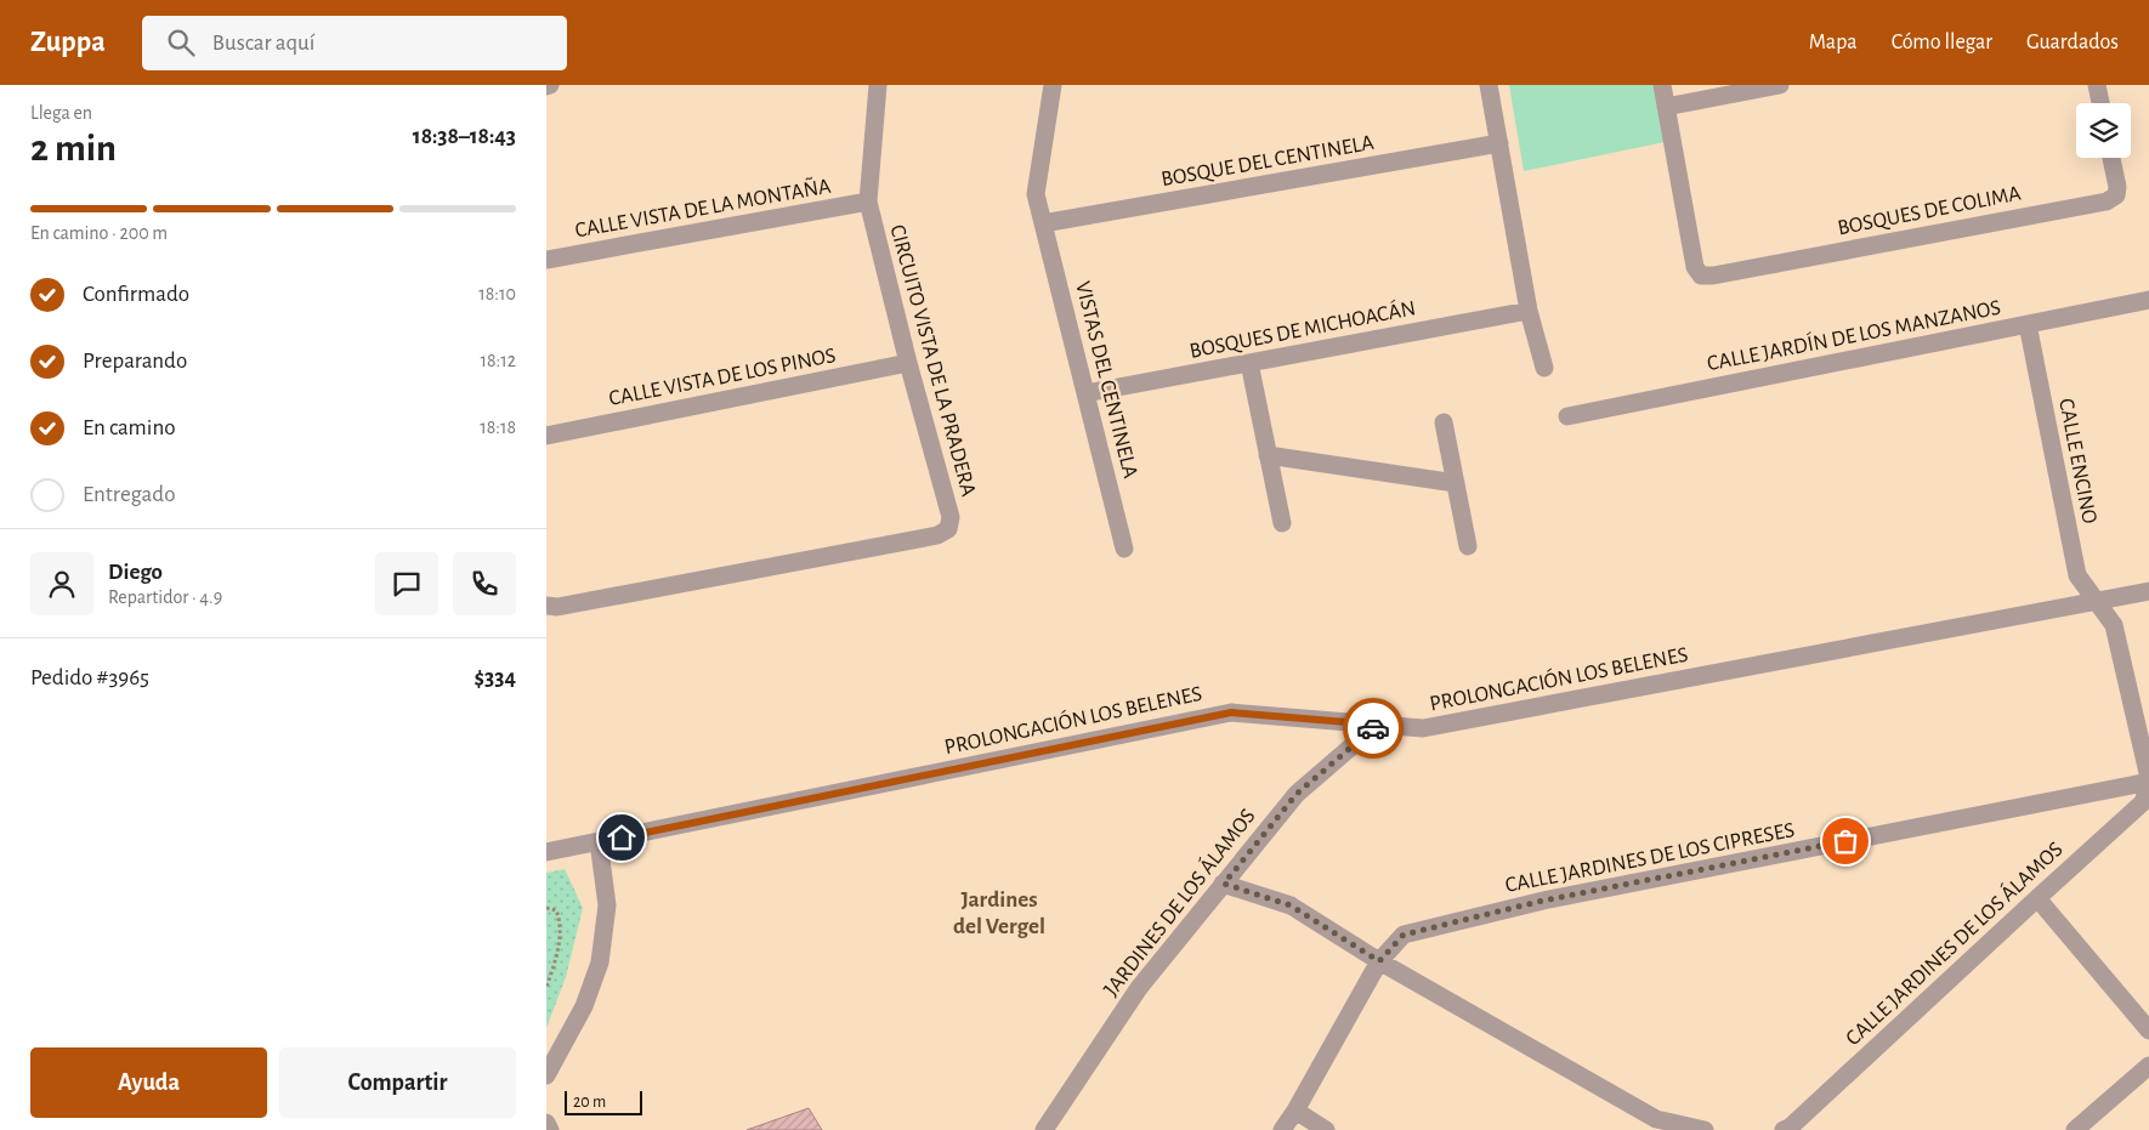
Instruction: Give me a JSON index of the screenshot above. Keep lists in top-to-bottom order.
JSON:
{
  "streets": {
    "street": [
      "BOSQUE DEL CENTINELA",
      "CALLE VISTA DE LA MONTAÑA",
      "BOSQUES DE COLIMA",
      "BOSQUES DE MICHOACÁN",
      "CALLE JARDÍN DE LOS MANZANOS",
      "CIRCUITO VISTA DE LA PRADERA",
      "CALLE VISTA DE LOS PINOS",
      "VISTAS DEL CENTINELA",
      "CALLE ENCINO",
      "PROLONGACIÓN LOS BELENES",
      "CALLE JARDINES DE LOS CIPRESES",
      "JARDINES DE LOS ÁLAMOS",
      "CALLE JARDINES DE LOS ÁLAMOS"
    ]
  },
  "crossings": [
    ["BOSQUE DEL CENTINELA", "VISTAS DEL CENTINELA"],
    ["CALLE VISTA DE LA MONTAÑA", "CIRCUITO VISTA DE LA PRADERA"],
    ["BOSQUES DE MICHOACÁN", "VISTAS DEL CENTINELA"],
    ["CALLE JARDÍN DE LOS MANZANOS", "CALLE ENCINO"],
    ["CIRCUITO VISTA DE LA PRADERA", "CALLE VISTA DE LOS PINOS"],
    ["CALLE ENCINO", "PROLONGACIÓN LOS BELENES"],
    ["CALLE ENCINO", "CALLE JARDINES DE LOS CIPRESES"],
    ["CALLE ENCINO", "CALLE JARDINES DE LOS ÁLAMOS"],
    ["PROLONGACIÓN LOS BELENES", "JARDINES DE LOS ÁLAMOS"],
    ["CALLE JARDINES DE LOS CIPRESES", "CALLE JARDINES DE LOS ÁLAMOS"]
  ],
  "districts": ["Jardines del Vergel"],
  "scale_bar": "20 m",
  "page": {
    "header": "Zuppa",
    "search": "Buscar aquí",
    "nav": ["Mapa", "Cómo llegar", "Guardados"],
    "heading": ["2 min", "Llega en", "18:38–18:43"],
    "panel": [
      "Diego",
      "Repartidor · 4.9",
      "Pedido #3965",
      "$334"
    ],
    "bar": "En camino · 200 m",
    "list": [
      ["Confirmado", "18:10"],
      ["Preparando", "18:12"],
      ["En camino", "18:18"],
      "Entregado"
    ],
    "buttons": ["Ayuda", "Compartir"],
    "scale": "20 m"
  }
}
